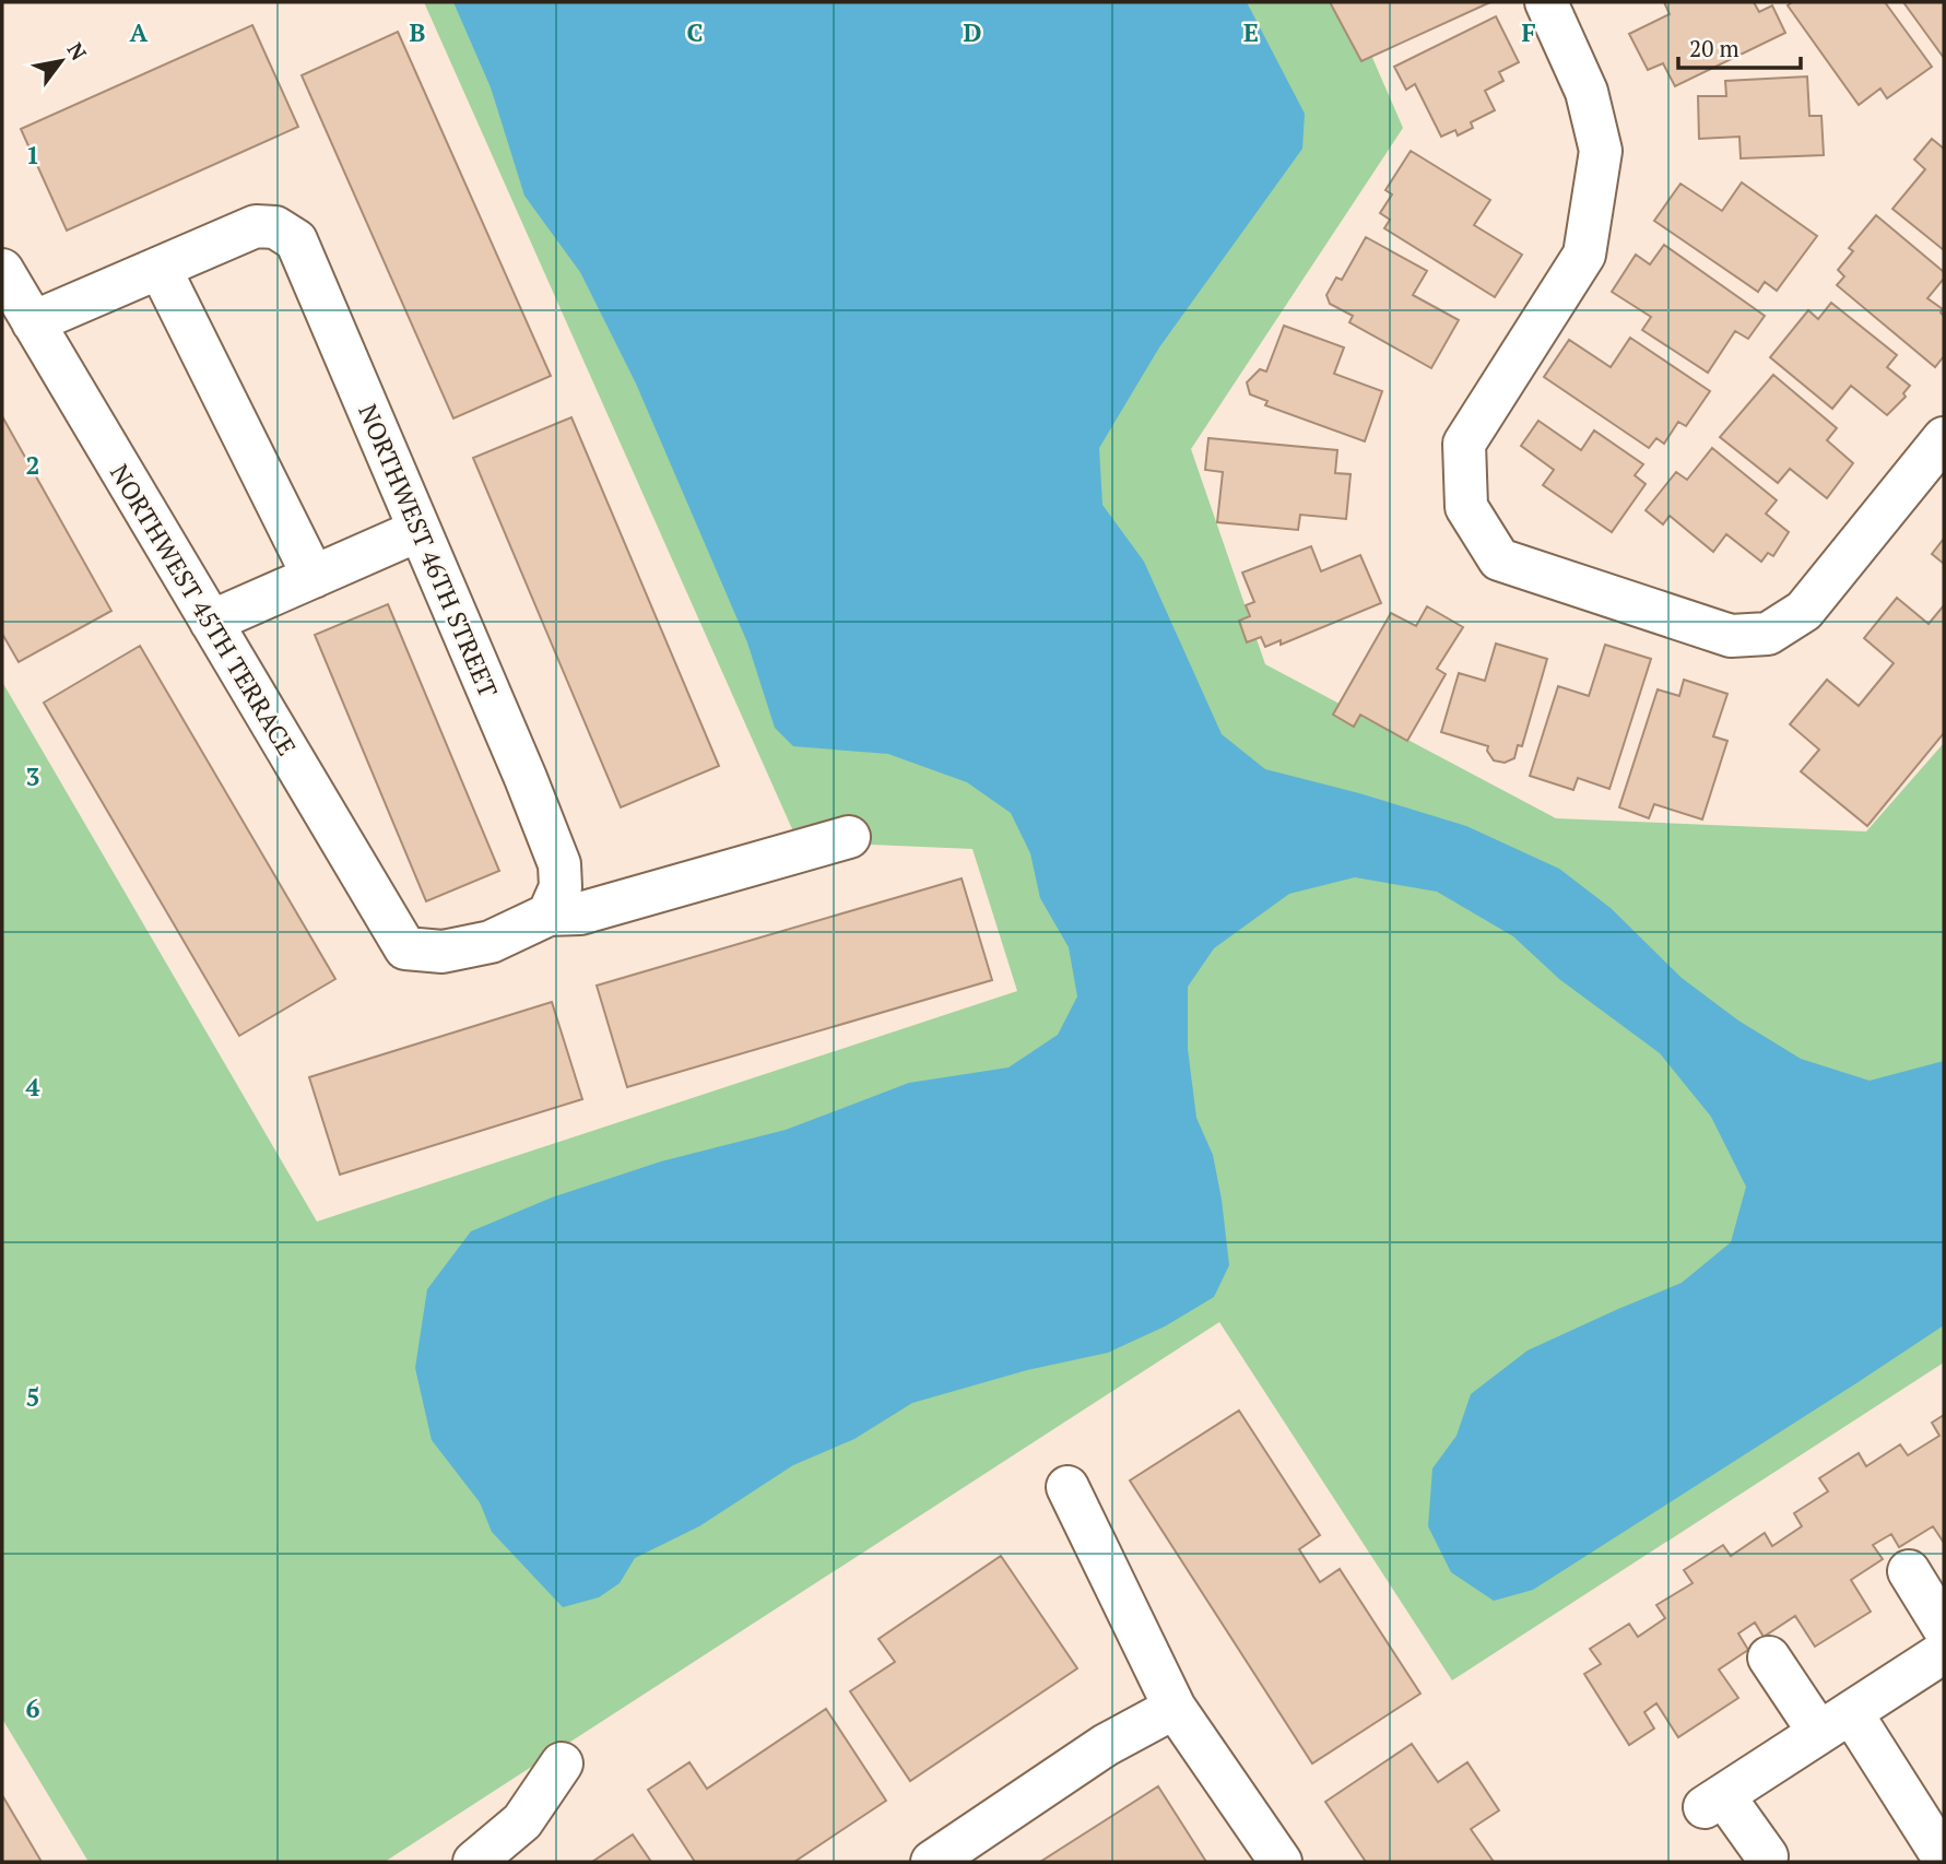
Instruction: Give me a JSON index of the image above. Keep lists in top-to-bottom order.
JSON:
{
  "streets": {
    "street": ["NORTHWEST 46TH STREET", "NORTHWEST 45TH TERRACE"]
  },
  "crossings": [
    ["NORTHWEST 46TH STREET", "NORTHWEST 45TH TERRACE"]
  ],
  "scale_bar": "20 m",
  "north": "top right",
  "grid": {
    "columns": [
      "A",
      "B",
      "C",
      "D",
      "E",
      "F"
    ],
    "rows": [
      "1",
      "2",
      "3",
      "4",
      "5",
      "6"
    ]
  }
}
